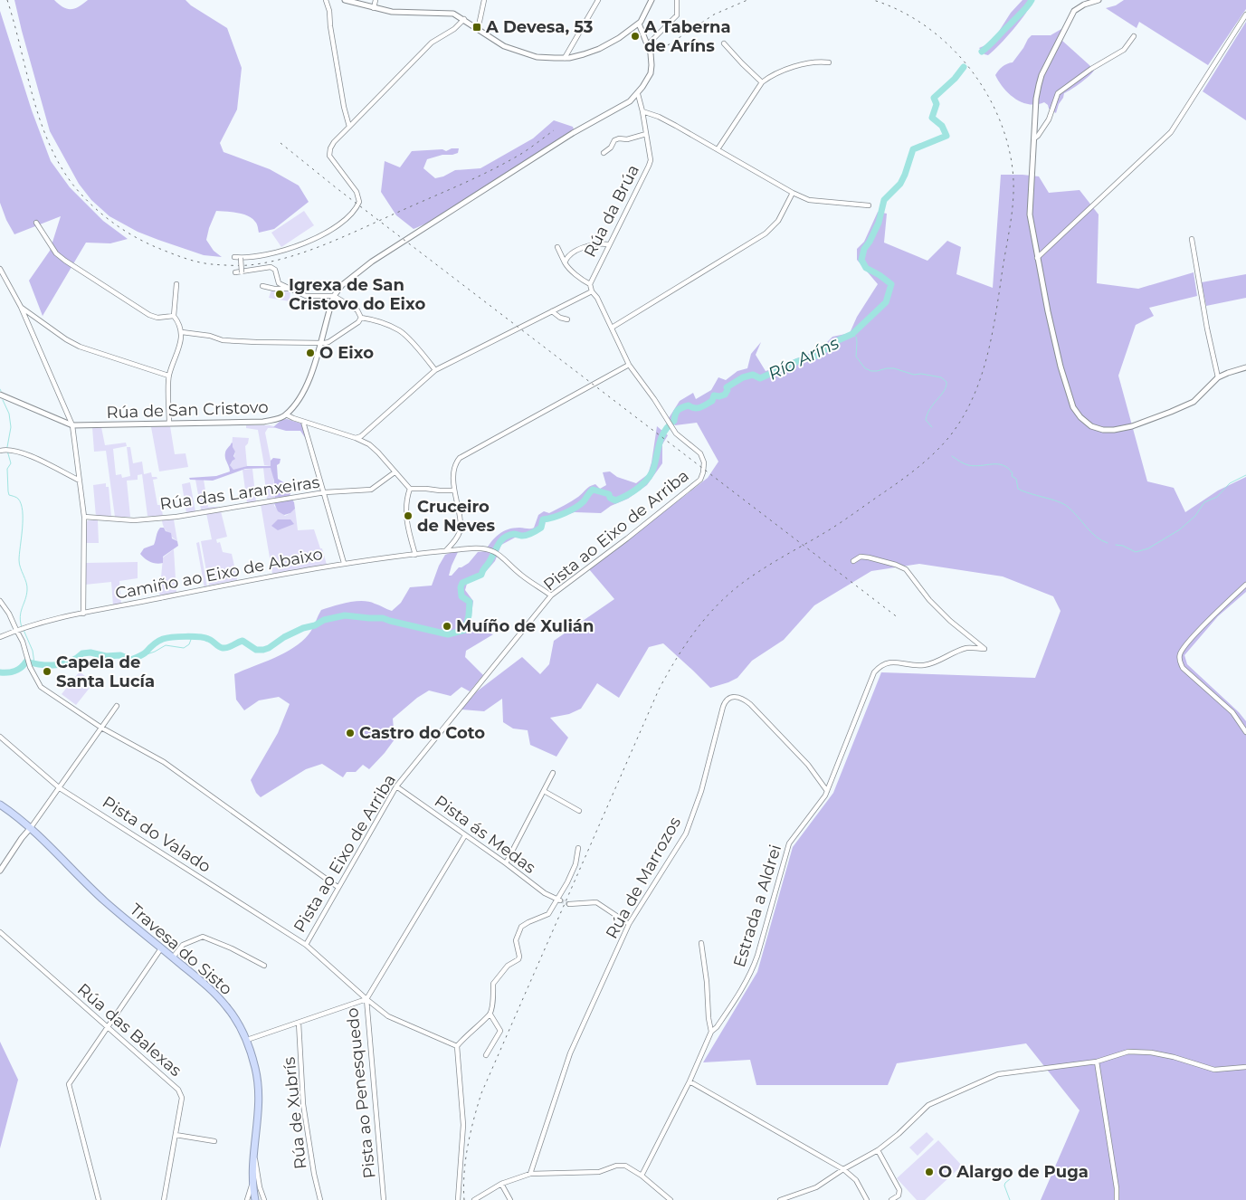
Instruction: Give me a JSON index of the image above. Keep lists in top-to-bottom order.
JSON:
{
  "streets": {
    "highway": ["Travesa do Sisto"],
    "street": [
      "Rúa da Brúa",
      "Rúa de San Cristovo",
      "Rúa das Laranxeiras",
      "Pista ao Eixo de Arriba",
      "Camiño ao Eixo de Abaixo",
      "Pista do Valado",
      "Pista ás Medas",
      "Rúa de Marrozos",
      "Estrada a Aldrei",
      "Rúa das Balexas",
      "Pista ao Penesquedo",
      "Rúa de Xubrís"
    ]
  },
  "crossings": [
    ["Rúa da Brúa", "Rúa de San Cristovo"],
    ["Rúa da Brúa", "Pista ao Eixo de Arriba"],
    ["Pista ao Eixo de Arriba", "Camiño ao Eixo de Abaixo"],
    ["Pista ao Eixo de Arriba", "Pista do Valado"],
    ["Pista ao Eixo de Arriba", "Pista ás Medas"],
    ["Pista do Valado", "Pista ao Penesquedo"],
    ["Rúa de Marrozos", "Estrada a Aldrei"],
    ["Travesa do Sisto", "Pista ao Penesquedo"],
    ["Pista ao Penesquedo", "Rúa de Xubrís"]
  ],
  "water": ["Río Aríns"],
  "places": {
    "transit": ["A Devesa, 53"],
    "other": [
      "A Taberna de Aríns",
      "Igrexa de San Cristovo do Eixo",
      "O Eixo",
      "Cruceiro de Neves",
      "Muíño de Xulián",
      "Capela de Santa Lucía",
      "Castro do Coto",
      "O Alargo de Puga"
    ]
  }
}
